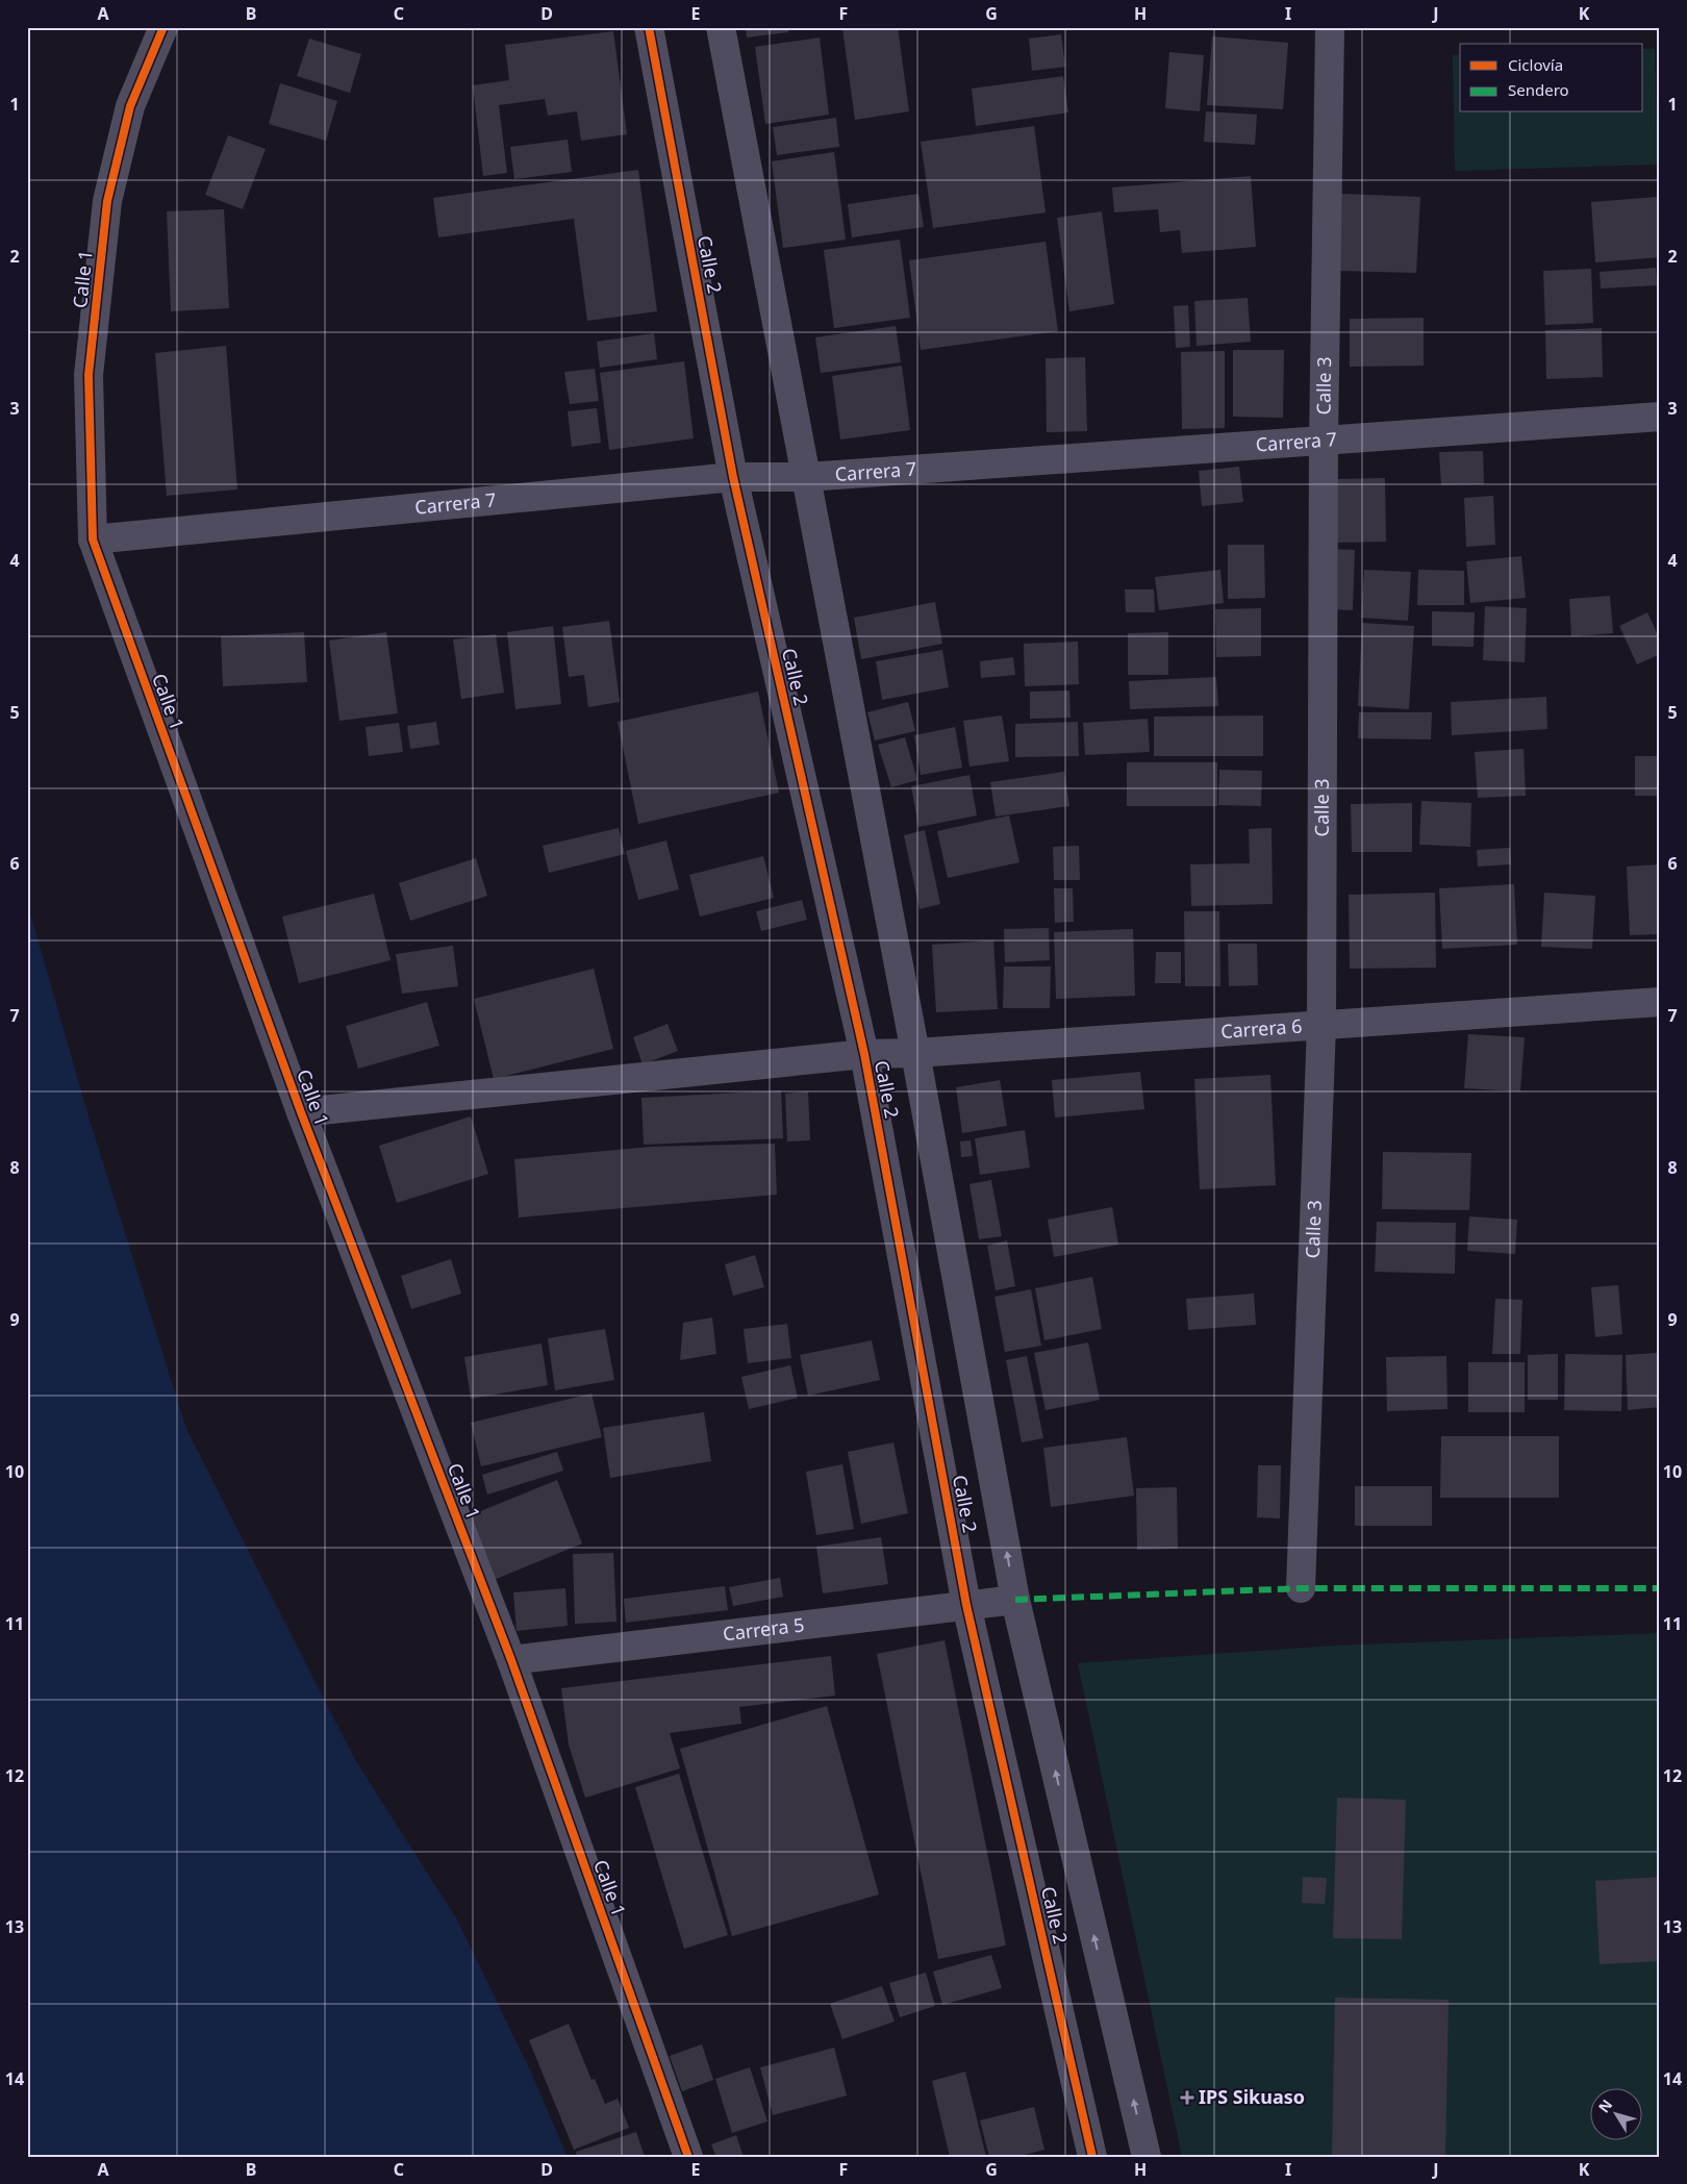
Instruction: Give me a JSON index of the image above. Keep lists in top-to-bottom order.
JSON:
{
  "streets": {
    "street": [
      "Calle 2",
      "Calle 1",
      "Calle 3",
      "Carrera 7",
      "Carrera 6",
      "Carrera 5"
    ]
  },
  "crossings": [
    ["Calle 2", "Carrera 7"],
    ["Calle 2", "Carrera 6"],
    ["Calle 2", "Carrera 5"],
    ["Calle 1", "Carrera 7"],
    ["Calle 1", "Carrera 6"],
    ["Calle 1", "Carrera 5"],
    ["Calle 3", "Carrera 7"],
    ["Calle 3", "Carrera 6"]
  ],
  "places": {
    "health": ["IPS Sikuaso"]
  },
  "legend": ["Ciclovía", "Sendero"],
  "north": "top left",
  "grid": {
    "columns": [
      "A",
      "B",
      "C",
      "D",
      "E",
      "F",
      "G",
      "H",
      "I",
      "J",
      "K"
    ],
    "rows": [
      "1",
      "2",
      "3",
      "4",
      "5",
      "6",
      "7",
      "8",
      "9",
      "10",
      "11",
      "12",
      "13",
      "14"
    ]
  }
}
